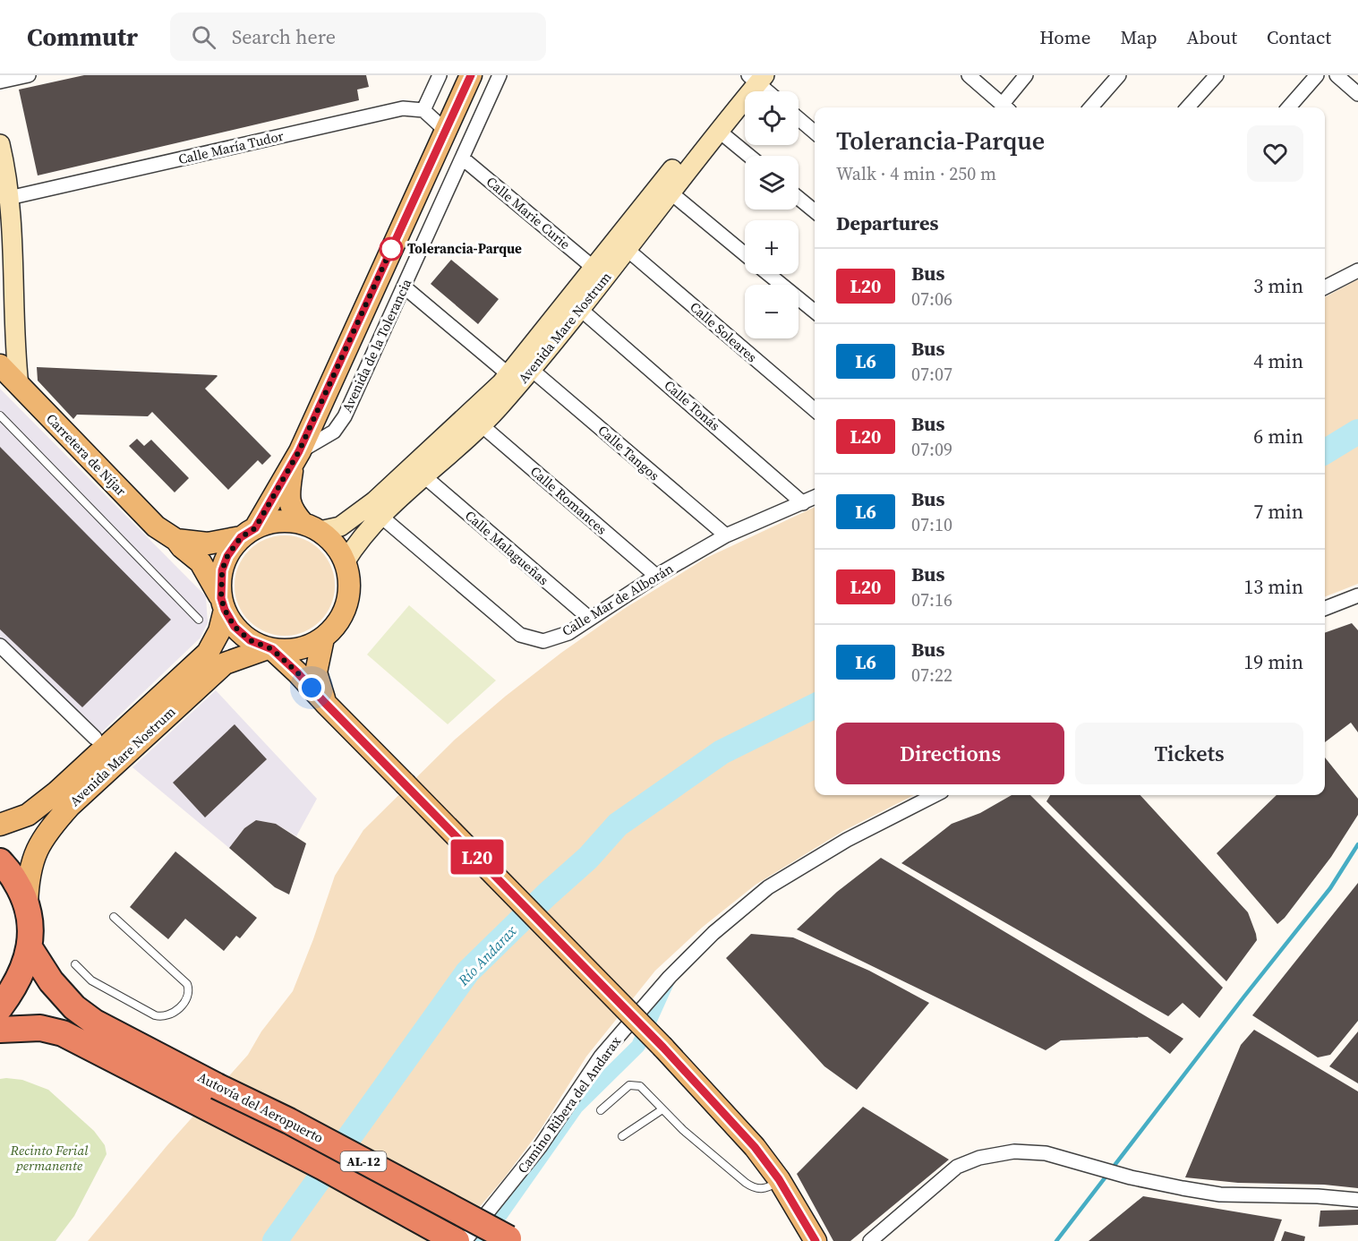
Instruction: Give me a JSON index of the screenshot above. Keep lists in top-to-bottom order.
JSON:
{
  "streets": {
    "highway": ["Autovía del Aeropuerto", "AL-12"],
    "main road": ["Avenida Mare Nostrum", "Avenida de la Tolerancia", "Carretera de Níjar"],
    "street": [
      "Calle María Tudor",
      "Calle Marie Curie",
      "Calle Soleares",
      "Calle Tonás",
      "Calle Tangos",
      "Calle Romances",
      "Calle Malagueñas",
      "Calle Mar de Alborán",
      "Camino Ribera del Andarax"
    ]
  },
  "crossings": [
    ["Calle Marie Curie", "Avenida Mare Nostrum"],
    ["Calle Marie Curie", "Avenida de la Tolerancia"],
    ["Avenida Mare Nostrum", "Calle Soleares"],
    ["Avenida Mare Nostrum", "Avenida de la Tolerancia"],
    ["Avenida Mare Nostrum", "Calle Tonás"],
    ["Avenida Mare Nostrum", "Calle Tangos"],
    ["Avenida Mare Nostrum", "Carretera de Níjar"],
    ["Avenida Mare Nostrum", "Calle Romances"],
    ["Avenida Mare Nostrum", "Calle Malagueñas"],
    ["Avenida Mare Nostrum", "Calle Mar de Alborán"],
    ["Avenida de la Tolerancia", "Carretera de Níjar"],
    ["Calle Tonás", "Calle Mar de Alborán"],
    ["Calle Tangos", "Calle Mar de Alborán"],
    ["Calle Romances", "Calle Mar de Alborán"],
    ["Calle Malagueñas", "Calle Mar de Alborán"]
  ],
  "water": ["Río Andarax"],
  "parks": ["Recinto Ferial permanente"],
  "places": ["Tolerancia-Parque"],
  "lines": ["bus line L20"],
  "page": {
    "header": "Commutr",
    "search": "Search here",
    "nav": [
      "Home",
      "Map",
      "About",
      "Contact"
    ],
    "on_map": "L20",
    "map_buttons": ["+", "−"],
    "heading": [
      ["Tolerancia-Parque", "Walk · 4 min · 250 m"],
      "Departures"
    ],
    "list": [
      {
        "mark": "L20",
        "name": "Bus",
        "note": "07:06",
        "value": "3 min"
      },
      {
        "mark": "L6",
        "name": "Bus",
        "note": "07:07",
        "value": "4 min"
      },
      {
        "mark": "L20",
        "name": "Bus",
        "note": "07:09",
        "value": "6 min"
      },
      {
        "mark": "L6",
        "name": "Bus",
        "note": "07:10",
        "value": "7 min"
      },
      {
        "mark": "L20",
        "name": "Bus",
        "note": "07:16",
        "value": "13 min"
      },
      {
        "mark": "L6",
        "name": "Bus",
        "note": "07:22",
        "value": "19 min"
      }
    ],
    "buttons": ["Directions", "Tickets"]
  }
}
